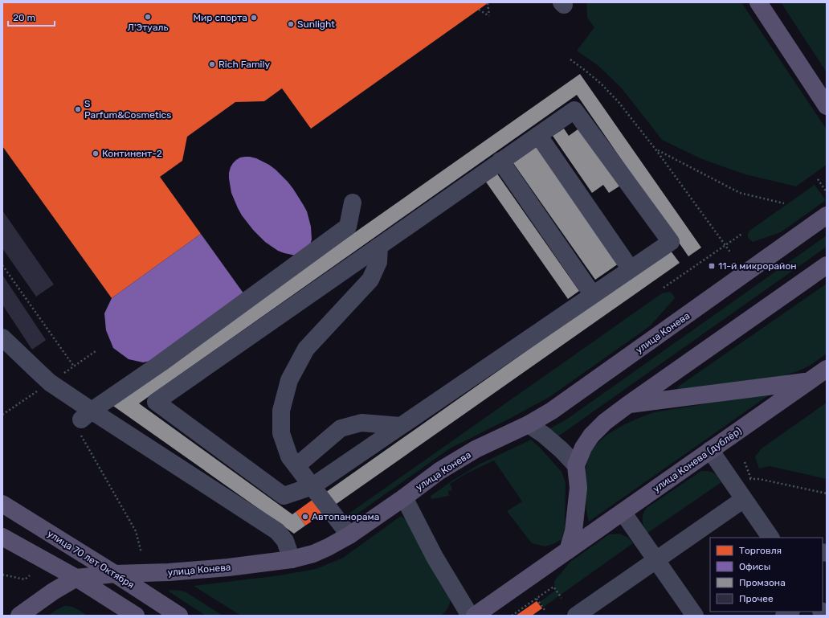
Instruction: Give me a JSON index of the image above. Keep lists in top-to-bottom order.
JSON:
{
  "streets": {
    "main road": ["улица Конева", "улица Конева (дублёр)", "улица 70 лет Октября"]
  },
  "crossings": [
    ["улица Конева", "улица 70 лет Октября"]
  ],
  "places": {
    "other": [
      "Л'Этуаль",
      "Мир спорта",
      "Sunlight",
      "Rich Family",
      "S Parfum&Cosmetics",
      "Континент-2",
      "Автопанорама"
    ],
    "transit": ["11-й микрорайон"]
  },
  "legend": [
    "Торговля",
    "Офисы",
    "Промзона",
    "Прочее"
  ],
  "scale_bar": "20 m"
}
